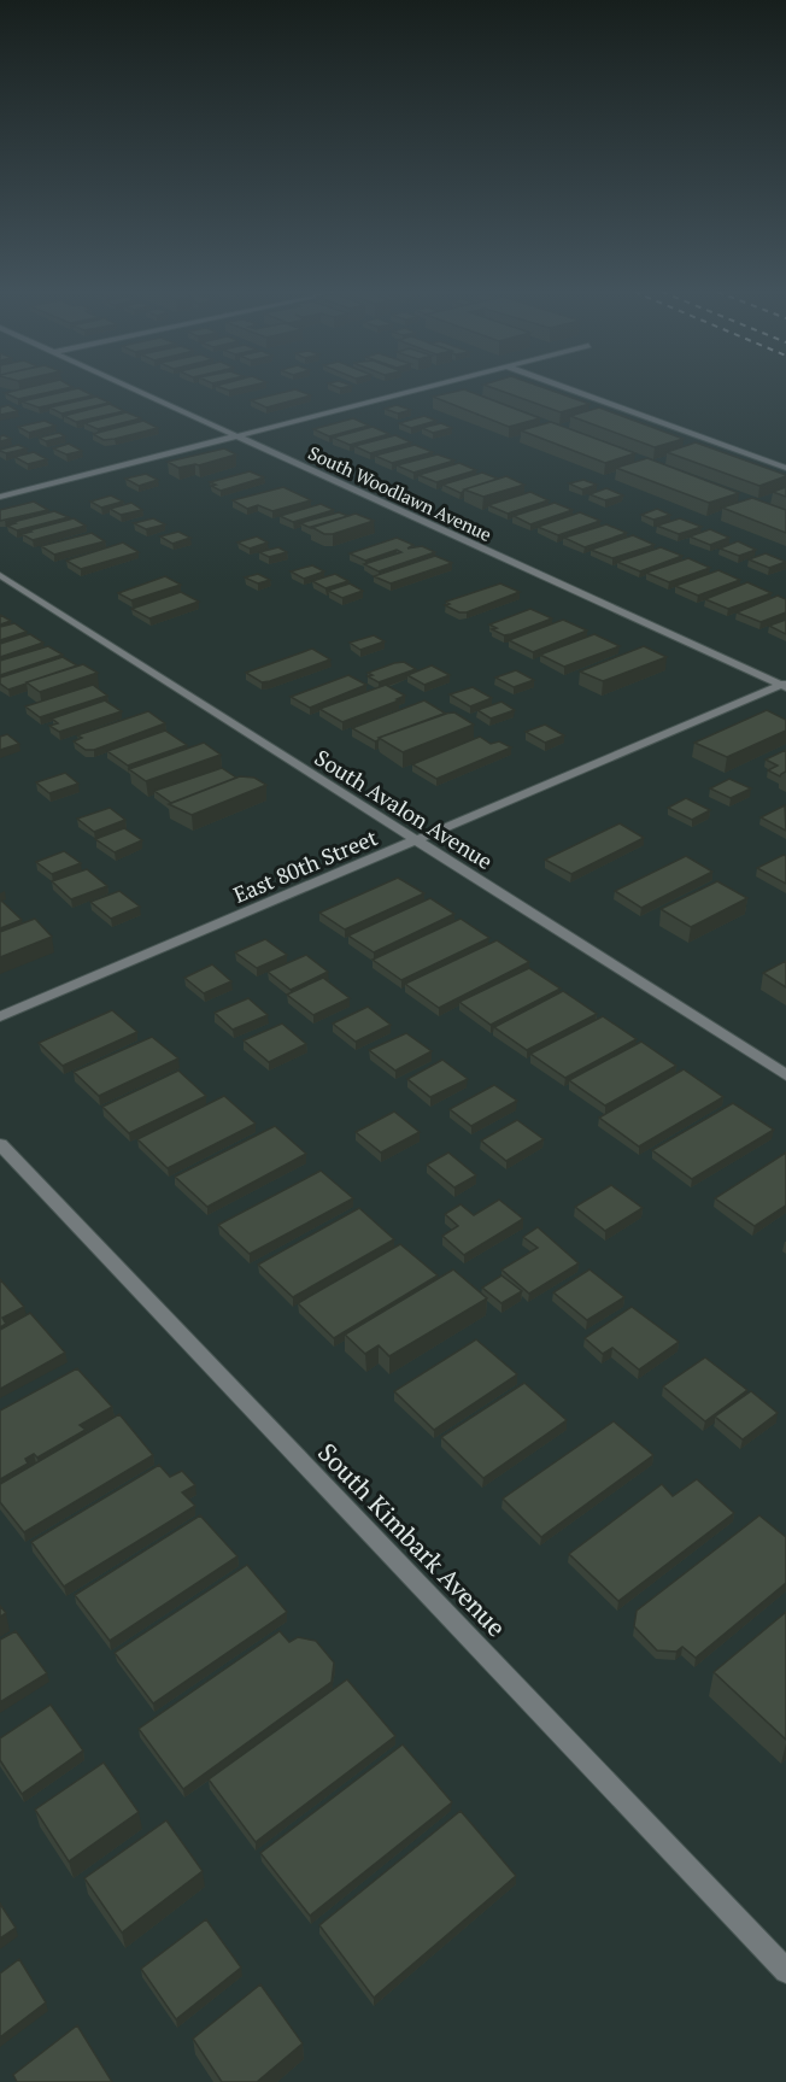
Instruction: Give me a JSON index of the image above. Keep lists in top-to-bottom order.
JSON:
{
  "streets": {
    "street": [
      "South Woodlawn Avenue",
      "South Avalon Avenue",
      "East 80th Street",
      "South Kimbark Avenue"
    ]
  },
  "crossings": [
    ["South Woodlawn Avenue", "East 80th Street"],
    ["South Avalon Avenue", "East 80th Street"]
  ]
}
